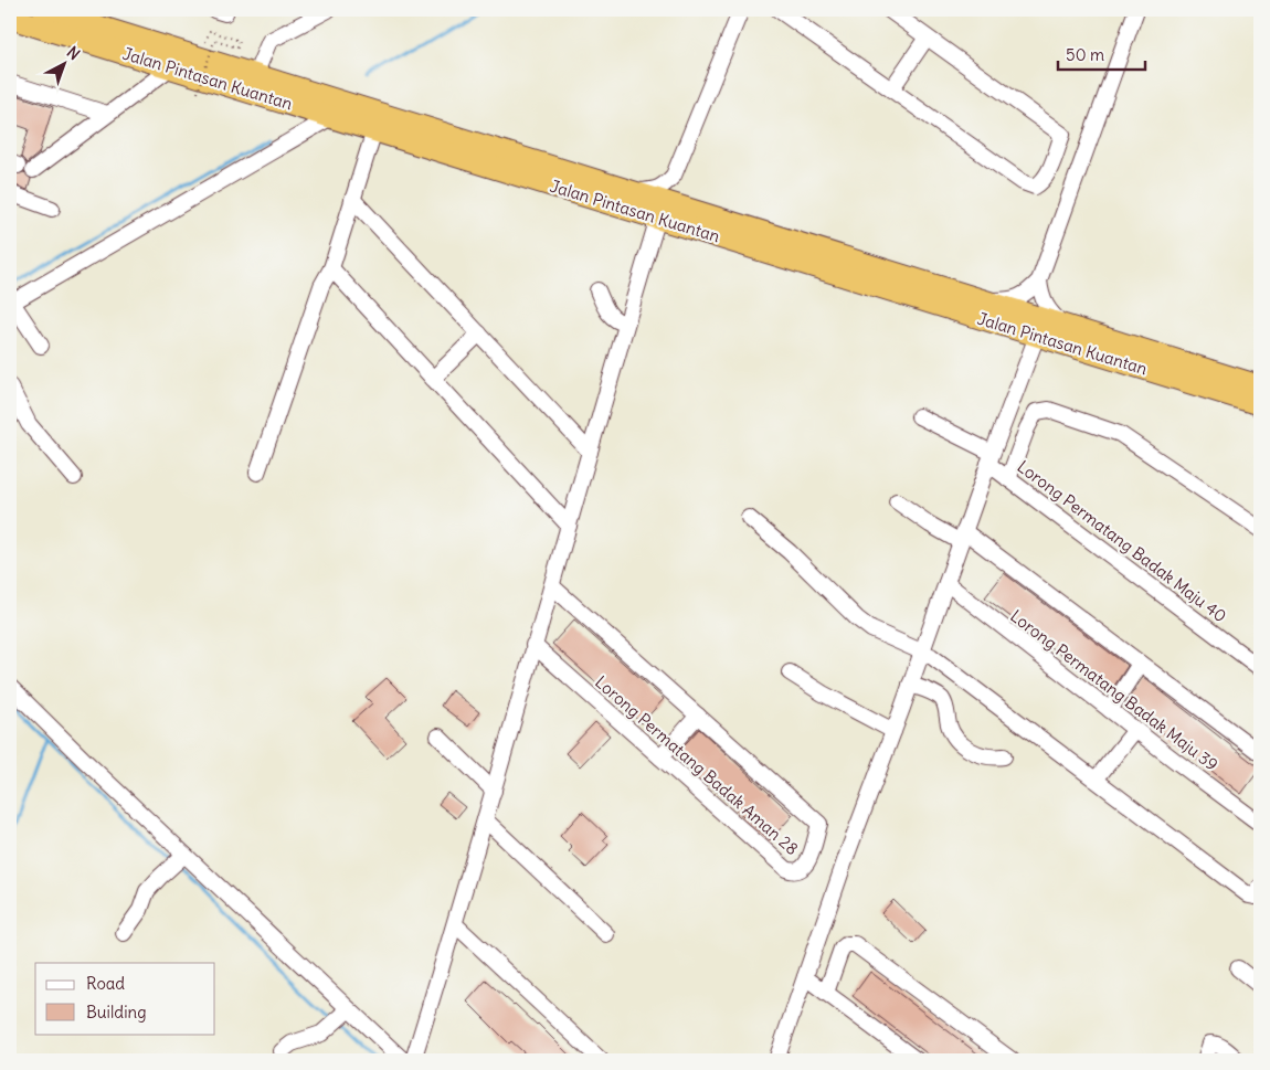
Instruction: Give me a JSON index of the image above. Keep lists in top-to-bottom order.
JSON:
{
  "streets": {
    "highway": ["Jalan Pintasan Kuantan"],
    "street": ["Lorong Permatang Badak Maju 40", "Lorong Permatang Badak Maju 39", "Lorong Permatang Badak Aman 28"]
  },
  "legend": ["Road", "Building"],
  "scale_bar": "50 m",
  "north": "top right"
}
